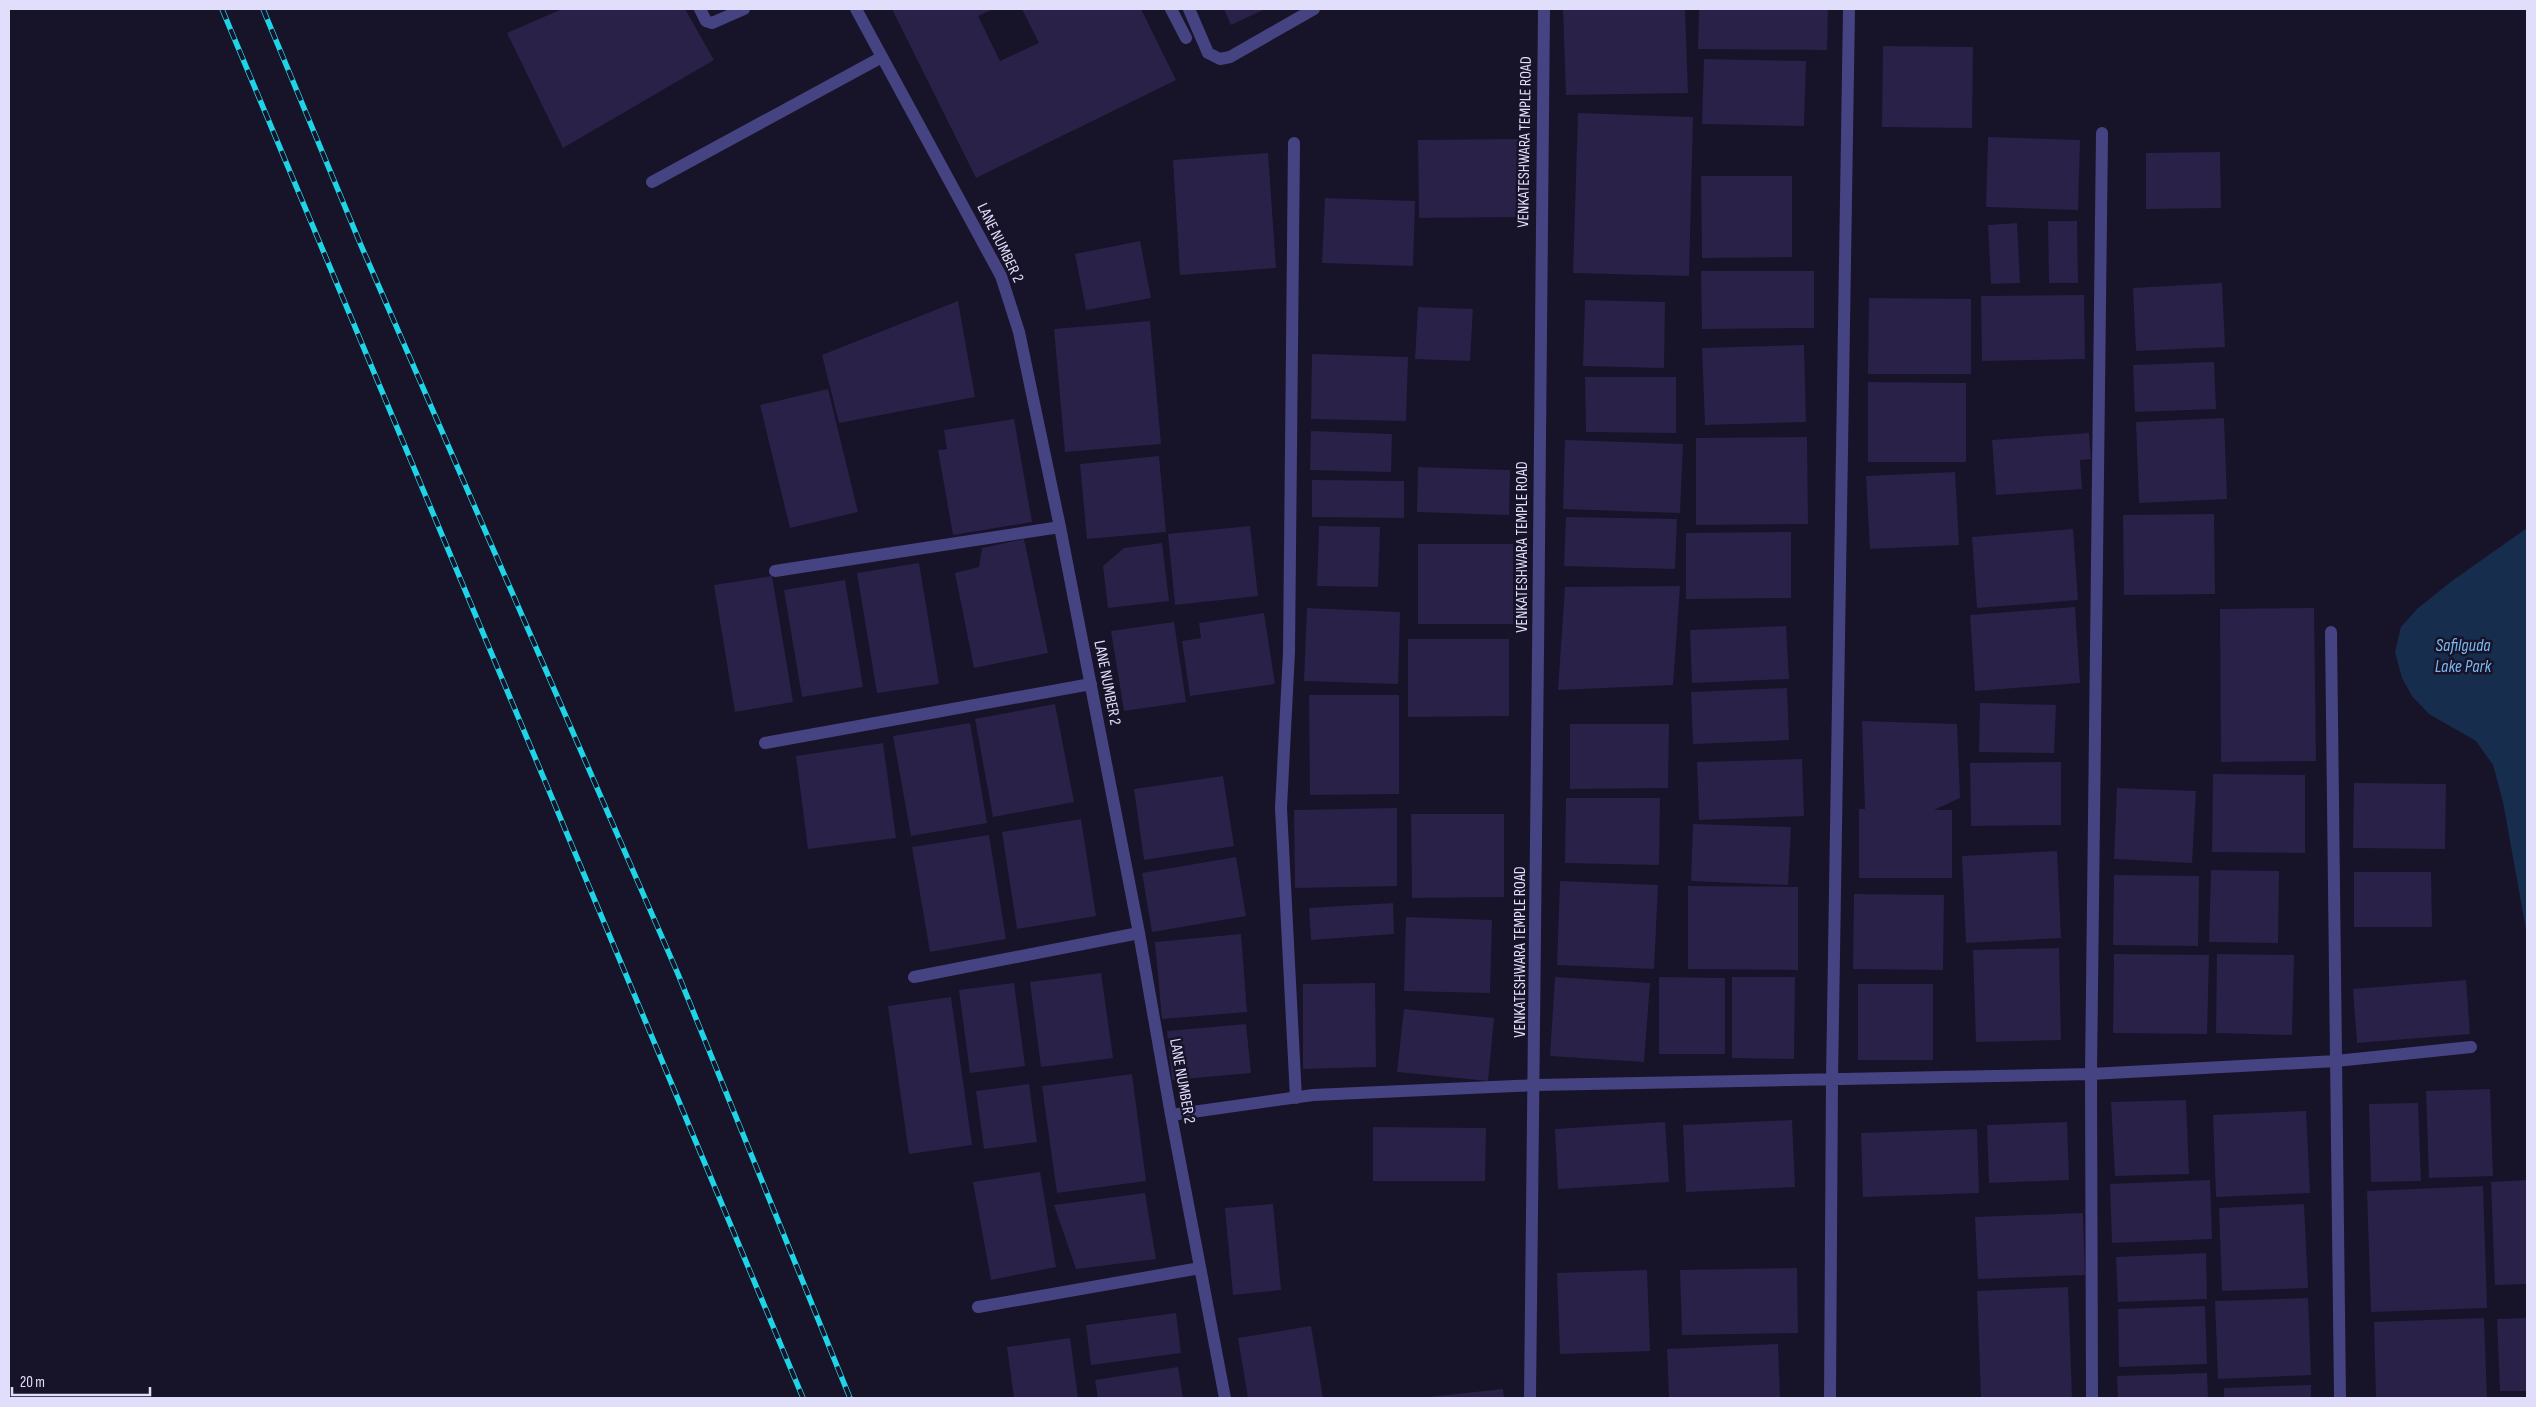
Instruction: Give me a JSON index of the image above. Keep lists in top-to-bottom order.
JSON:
{
  "streets": {
    "street": ["VENKATESHWARA TEMPLE ROAD", "LANE NUMBER 2"]
  },
  "water": ["Safilguda Lake Park"],
  "scale_bar": "20 m"
}
